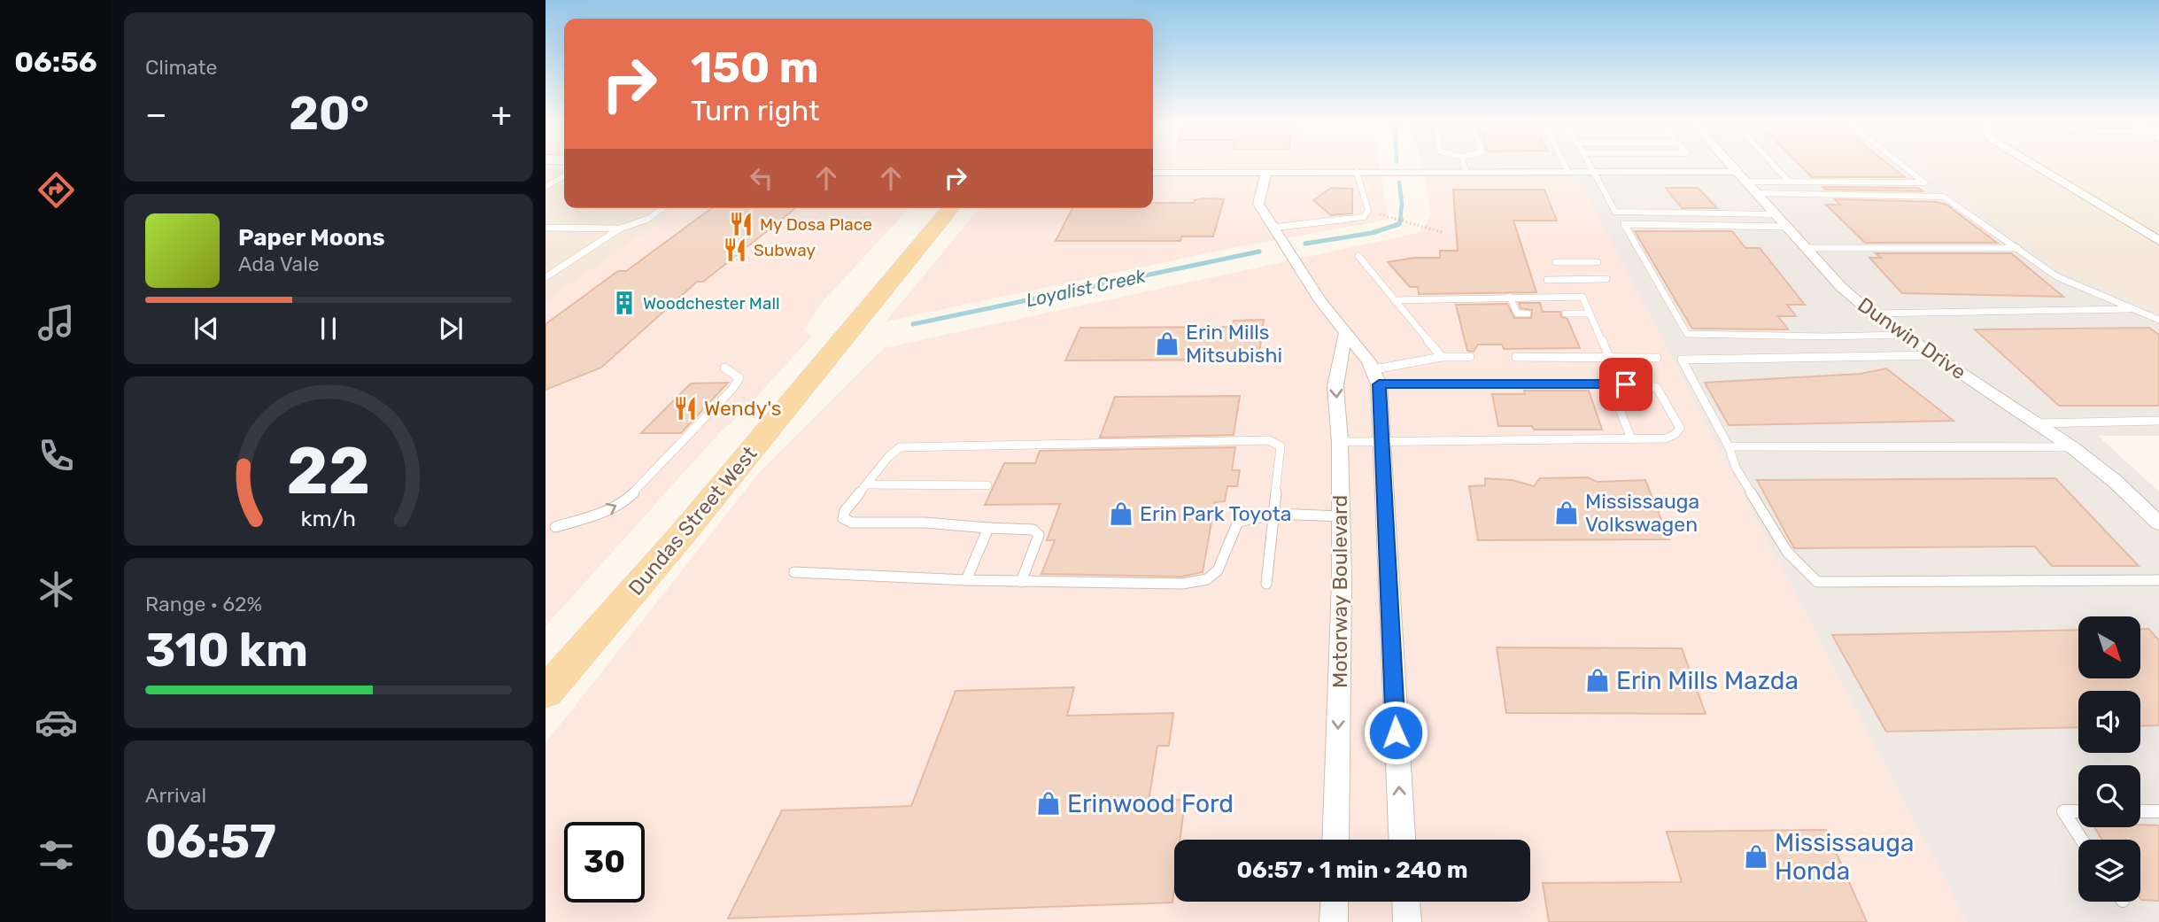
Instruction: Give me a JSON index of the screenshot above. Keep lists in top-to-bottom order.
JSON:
{
  "streets": {
    "main road": ["Dundas Street West"],
    "street": ["Dunwin Drive", "Motorway Boulevard"]
  },
  "water": ["Loyalist Creek"],
  "places": {
    "restaurant": ["My Dosa Place", "Subway", "Wendy's"],
    "building": ["Woodchester Mall"],
    "shop": [
      "Erin Mills Mitsubishi",
      "Mississauga Volkswagen",
      "Erin Park Toyota",
      "Erin Mills Mazda",
      "Erinwood Ford",
      "Mississauga Honda"
    ]
  },
  "north": "bottom right",
  "page": {
    "tabs": "06:56",
    "tile": [
      "Climate",
      ["Range · 62%", "310 km"],
      ["Arrival", "06:57"]
    ],
    "turn": ["150 m", "Turn right"],
    "heat": ["−", "20°", "+"],
    "song": ["Paper Moons", "Ada Vale"],
    "limit": "30",
    "trip": "06:57 · 1 min · 240 m",
    "gauge": ["22", "km/h"]
  }
}
